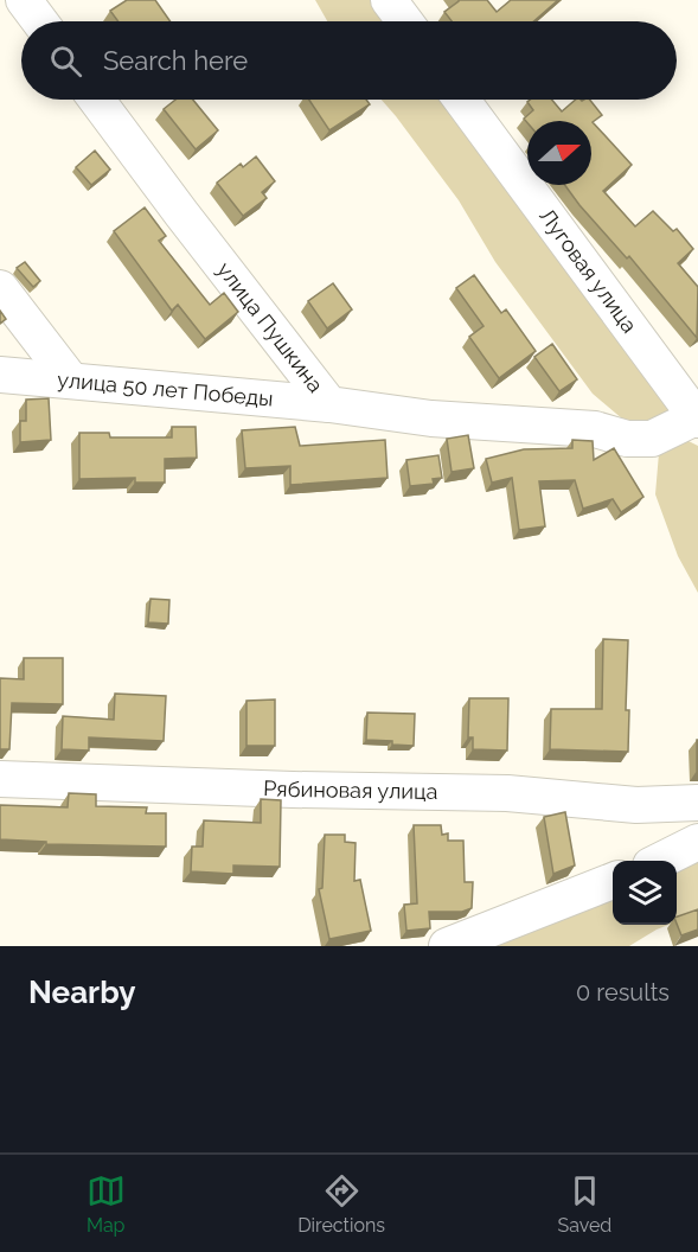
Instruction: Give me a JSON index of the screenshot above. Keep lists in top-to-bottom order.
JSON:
{
  "streets": {
    "street": [
      "Луговая улица",
      "улица Пушкина",
      "улица 50 лет Победы",
      "Рябиновая улица"
    ]
  },
  "crossings": [
    ["Луговая улица", "улица Пушкина"],
    ["улица Пушкина", "улица 50 лет Победы"]
  ],
  "north": "right",
  "page": {
    "search": "Search here",
    "heading": ["Nearby", "0 results"],
    "nav": ["Map", "Directions", "Saved"]
  }
}
